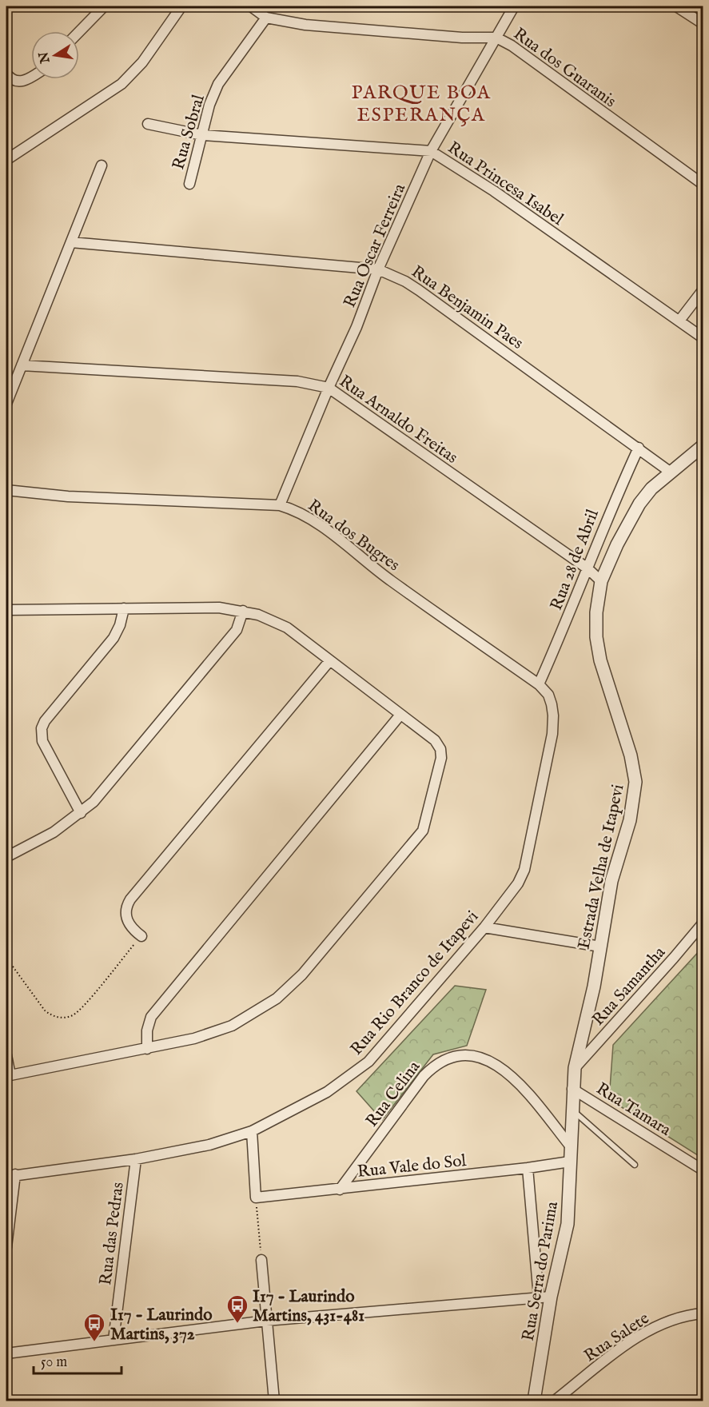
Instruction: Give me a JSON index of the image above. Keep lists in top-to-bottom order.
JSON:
{
  "streets": {
    "street": [
      "Rua dos Guaranis",
      "Rua Sobral",
      "Rua Princesa Isabel",
      "Rua Oscar Ferreira",
      "Rua Benjamin Paes",
      "Rua Arnaldo Freitas",
      "Rua dos Bugres",
      "Rua 28 de Abril",
      "Estrada Velha de Itapevi",
      "Rua Rio Branco de Itapevi",
      "Rua Samantha",
      "Rua Celina",
      "Rua Tamara",
      "Rua Vale do Sol",
      "Rua das Pedras",
      "Rua Serra do Parima",
      "Rua Salete"
    ]
  },
  "crossings": [
    ["Rua dos Guaranis", "Rua Sobral"],
    ["Rua dos Guaranis", "Rua Oscar Ferreira"],
    ["Rua Sobral", "Rua Princesa Isabel"],
    ["Rua Princesa Isabel", "Rua Oscar Ferreira"],
    ["Rua Oscar Ferreira", "Rua Benjamin Paes"],
    ["Rua Oscar Ferreira", "Rua Arnaldo Freitas"],
    ["Rua Oscar Ferreira", "Rua dos Bugres"],
    ["Rua Benjamin Paes", "Rua 28 de Abril"],
    ["Rua Benjamin Paes", "Estrada Velha de Itapevi"],
    ["Rua Arnaldo Freitas", "Rua 28 de Abril"],
    ["Rua Arnaldo Freitas", "Estrada Velha de Itapevi"],
    ["Rua dos Bugres", "Rua 28 de Abril"],
    ["Rua dos Bugres", "Rua Rio Branco de Itapevi"],
    ["Rua 28 de Abril", "Rua Rio Branco de Itapevi"],
    ["Estrada Velha de Itapevi", "Rua Samantha"],
    ["Estrada Velha de Itapevi", "Rua Tamara"],
    ["Estrada Velha de Itapevi", "Rua Serra do Parima"],
    ["Rua Rio Branco de Itapevi", "Rua das Pedras"],
    ["Rua Celina", "Rua Vale do Sol"],
    ["Rua Celina", "Rua Serra do Parima"],
    ["Rua Tamara", "Rua Serra do Parima"],
    ["Rua Vale do Sol", "Rua Serra do Parima"]
  ],
  "districts": ["PARQUE BOA ESPERANÇA"],
  "places": {
    "bus stop": ["I17 - Laurindo Martins, 431-481", "I17 - Laurindo Martins, 372"]
  },
  "scale_bar": "50 m",
  "north": "left"
}
